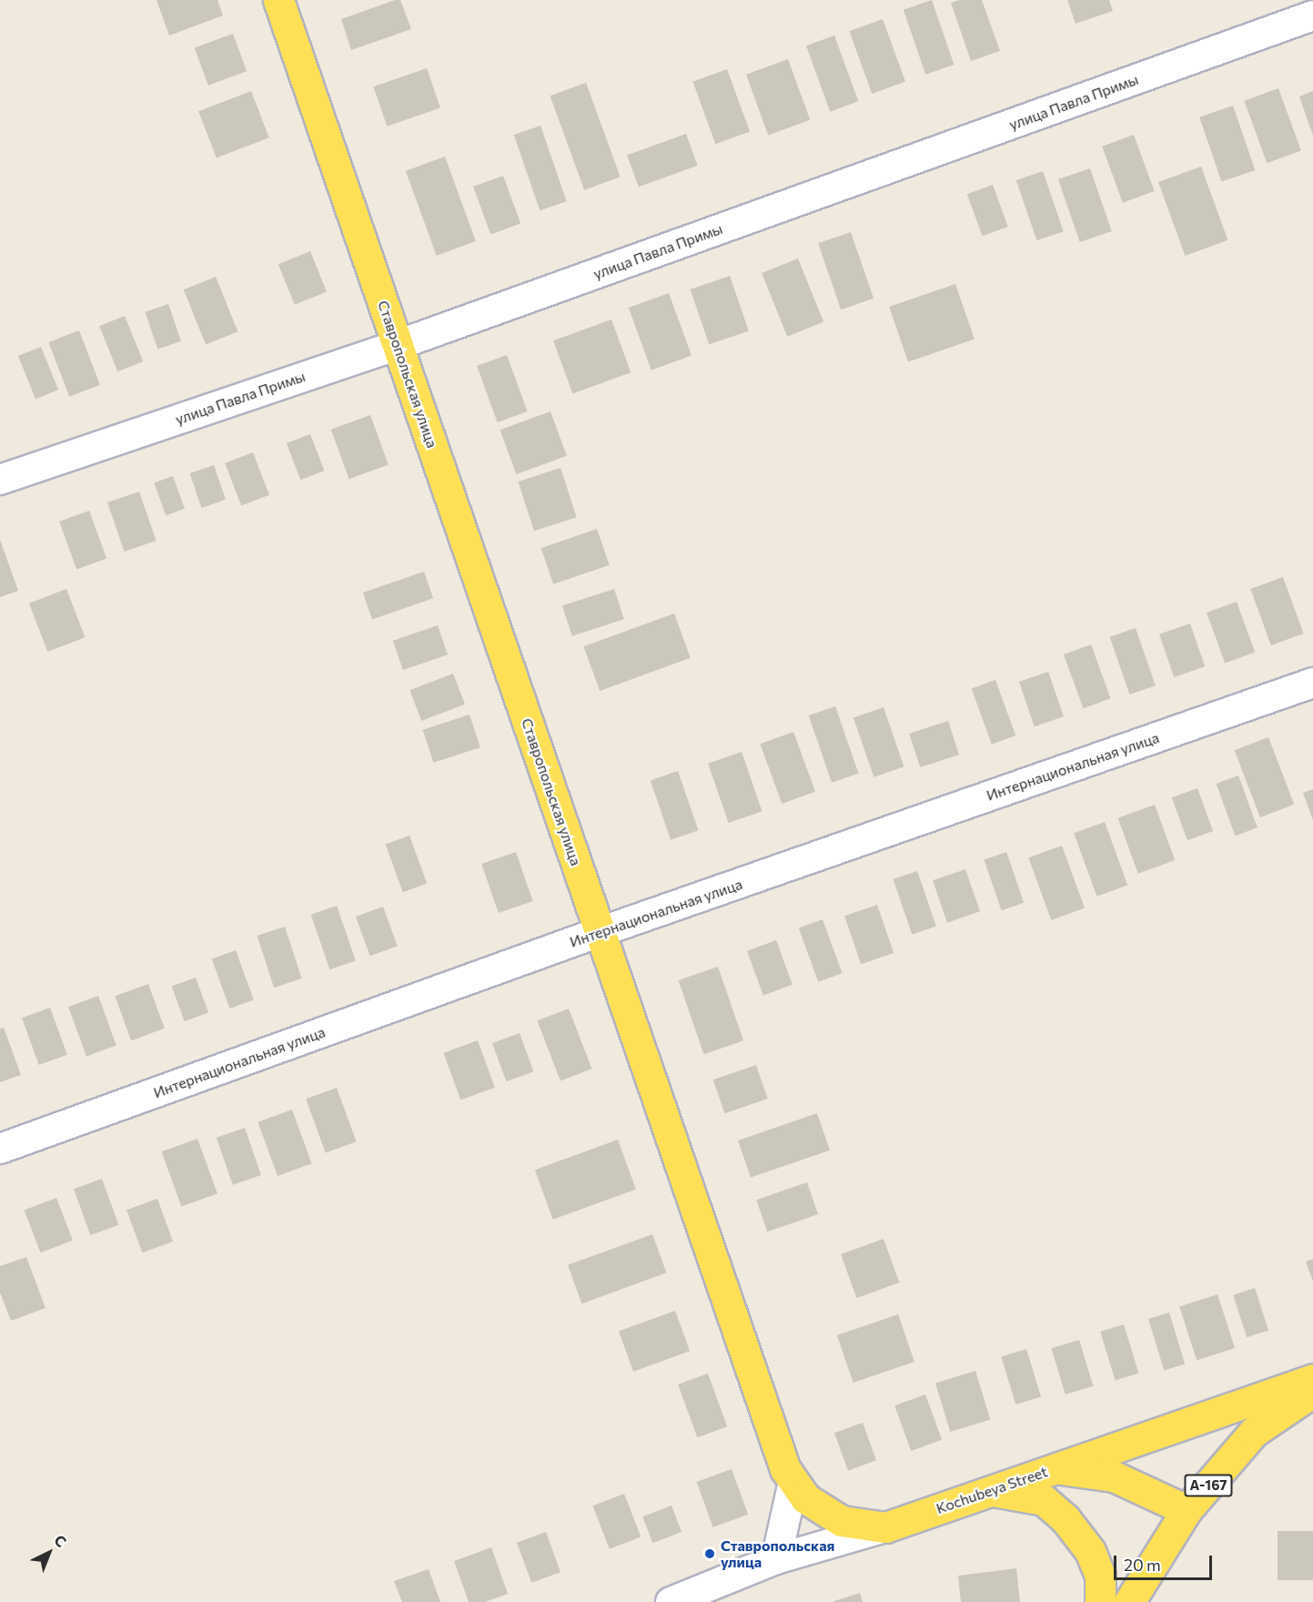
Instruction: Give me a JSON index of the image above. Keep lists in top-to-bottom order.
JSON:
{
  "streets": {
    "main road": ["Ставропольская улица", "А-167", "Kochubeya Street"],
    "street": ["улица Павла Примы", "Интернациональная улица"]
  },
  "crossings": [
    ["улица Павла Примы", "Ставропольская улица"],
    ["Ставропольская улица", "Интернациональная улица"],
    ["Ставропольская улица", "Kochubeya Street"]
  ],
  "places": ["Ставропольская улица"],
  "scale_bar": "20 m",
  "north": "top right"
}
